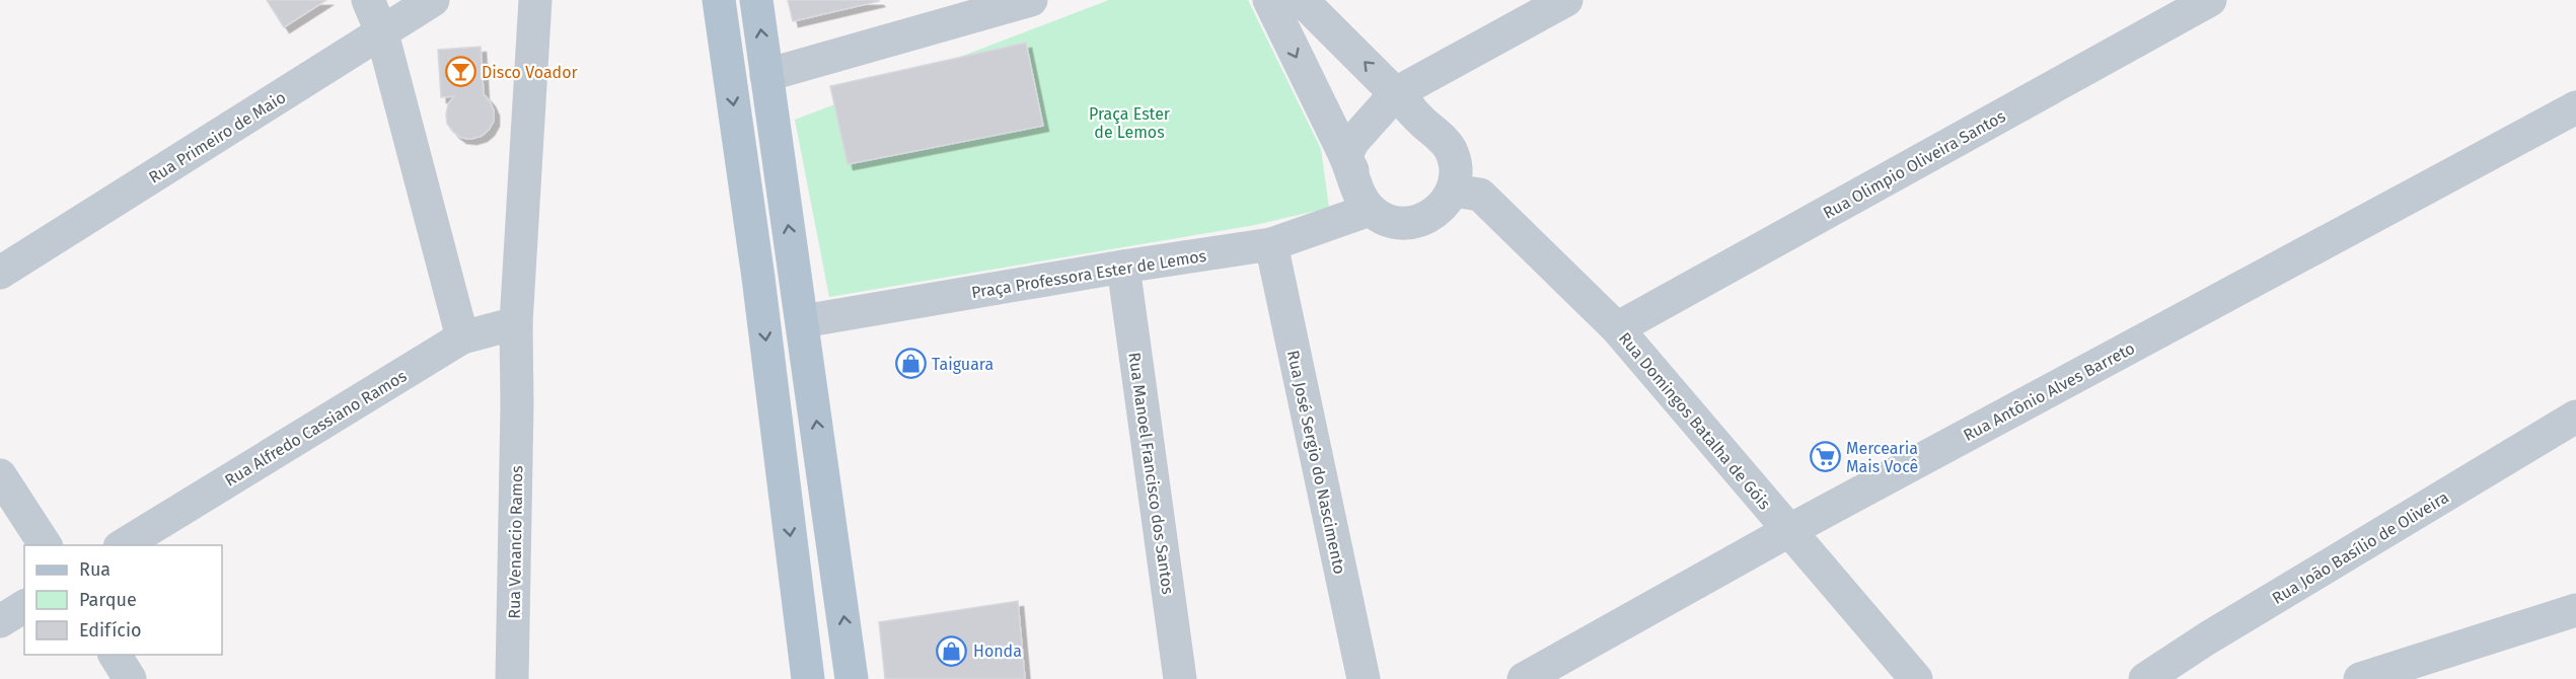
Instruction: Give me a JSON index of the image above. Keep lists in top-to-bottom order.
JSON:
{
  "streets": {
    "street": [
      "Rua Primeiro de Maio",
      "Rua Olimpio Oliveira Santos",
      "Praça Professora Ester de Lemos",
      "Rua Antônio Alves Barreto",
      "Rua Domingos Batalha de Góis",
      "Rua Alfredo Cassiano Ramos",
      "Rua José Sergio do Nascimento",
      "Rua Manoel Francisco dos Santos",
      "Rua Venancio Ramos",
      "Rua João Basílio de Oliveira"
    ]
  },
  "crossings": [
    ["Rua Olimpio Oliveira Santos", "Rua Domingos Batalha de Góis"],
    ["Praça Professora Ester de Lemos", "Rua Domingos Batalha de Góis"],
    ["Praça Professora Ester de Lemos", "Rua José Sergio do Nascimento"],
    ["Praça Professora Ester de Lemos", "Rua Manoel Francisco dos Santos"],
    ["Rua Antônio Alves Barreto", "Rua Domingos Batalha de Góis"],
    ["Rua Alfredo Cassiano Ramos", "Rua Venancio Ramos"]
  ],
  "parks": ["Praça Ester de Lemos"],
  "places": {
    "bar": ["Disco Voador"],
    "shop": ["Taiguara", "Honda"],
    "supermarket": ["Mercearia Mais Você"]
  },
  "legend": ["Rua", "Parque", "Edifício"]
}
